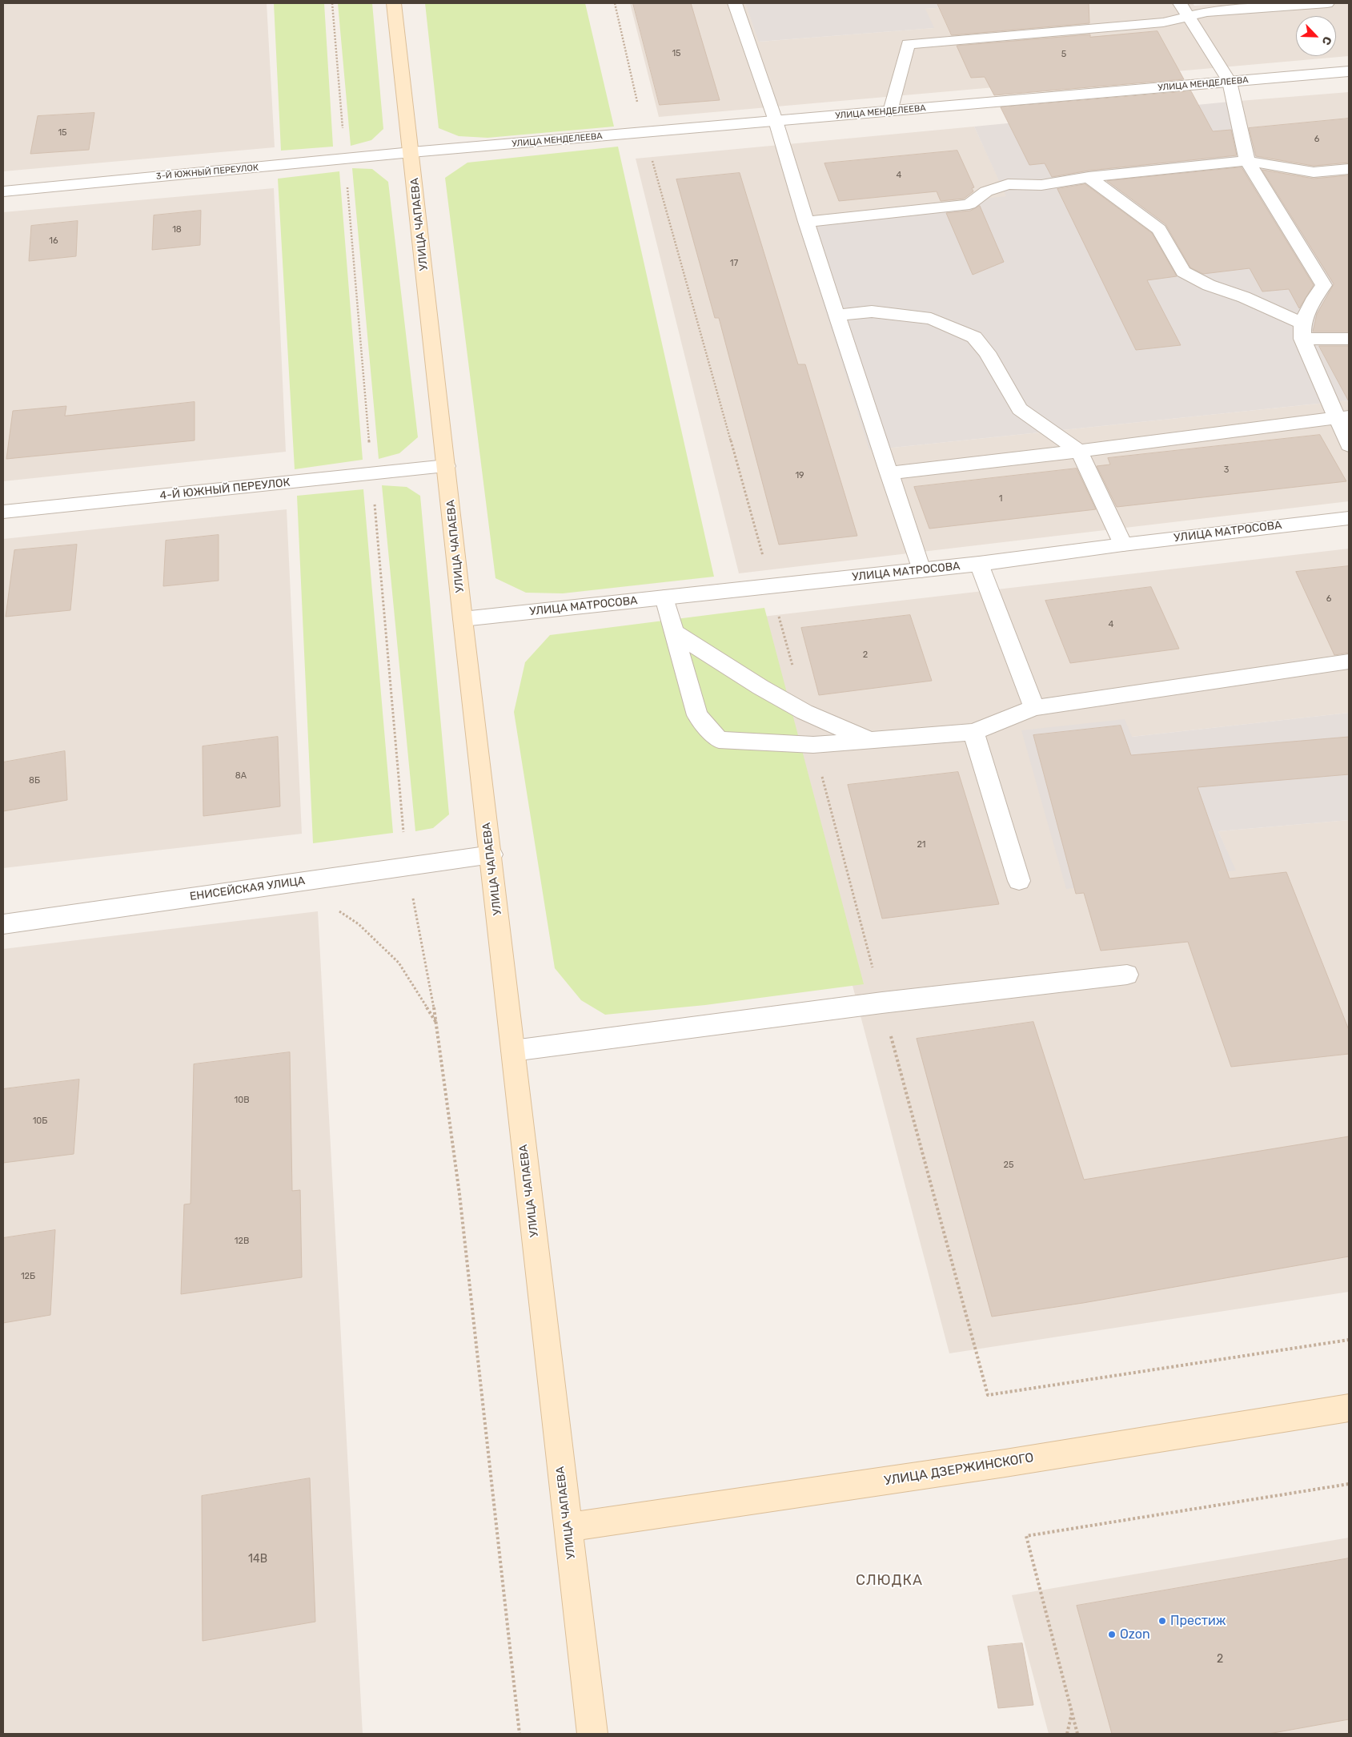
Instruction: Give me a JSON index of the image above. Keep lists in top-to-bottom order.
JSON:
{
  "streets": {
    "main road": ["УЛИЦА ЧАПАЕВА", "УЛИЦА ДЗЕРЖИНСКОГО"],
    "street": [
      "УЛИЦА МЕНДЕЛЕЕВА",
      "3-Й ЮЖНЫЙ ПЕРЕУЛОК",
      "4-Й ЮЖНЫЙ ПЕРЕУЛОК",
      "УЛИЦА МАТРОСОВА",
      "ЕНИСЕЙСКАЯ УЛИЦА"
    ]
  },
  "crossings": [
    ["УЛИЦА МЕНДЕЛЕЕВА", "3-Й ЮЖНЫЙ ПЕРЕУЛОК"],
    ["УЛИЦА МЕНДЕЛЕЕВА", "УЛИЦА ЧАПАЕВА"],
    ["3-Й ЮЖНЫЙ ПЕРЕУЛОК", "УЛИЦА ЧАПАЕВА"],
    ["УЛИЦА ЧАПАЕВА", "4-Й ЮЖНЫЙ ПЕРЕУЛОК"],
    ["УЛИЦА ЧАПАЕВА", "УЛИЦА МАТРОСОВА"],
    ["УЛИЦА ЧАПАЕВА", "ЕНИСЕЙСКАЯ УЛИЦА"],
    ["УЛИЦА ЧАПАЕВА", "УЛИЦА ДЗЕРЖИНСКОГО"]
  ],
  "districts": ["СЛЮДКА"],
  "places": ["Престиж", "Ozon"],
  "house_numbers": [
    "15",
    "5",
    "15",
    "6",
    "4",
    "18",
    "16",
    "17",
    "3",
    "19",
    "1",
    "6",
    "4",
    "2",
    "8А",
    "8Б",
    "21",
    "10В",
    "10Б",
    "25",
    "12В",
    "12Б",
    "14В",
    "2"
  ],
  "north": "bottom right"
}
